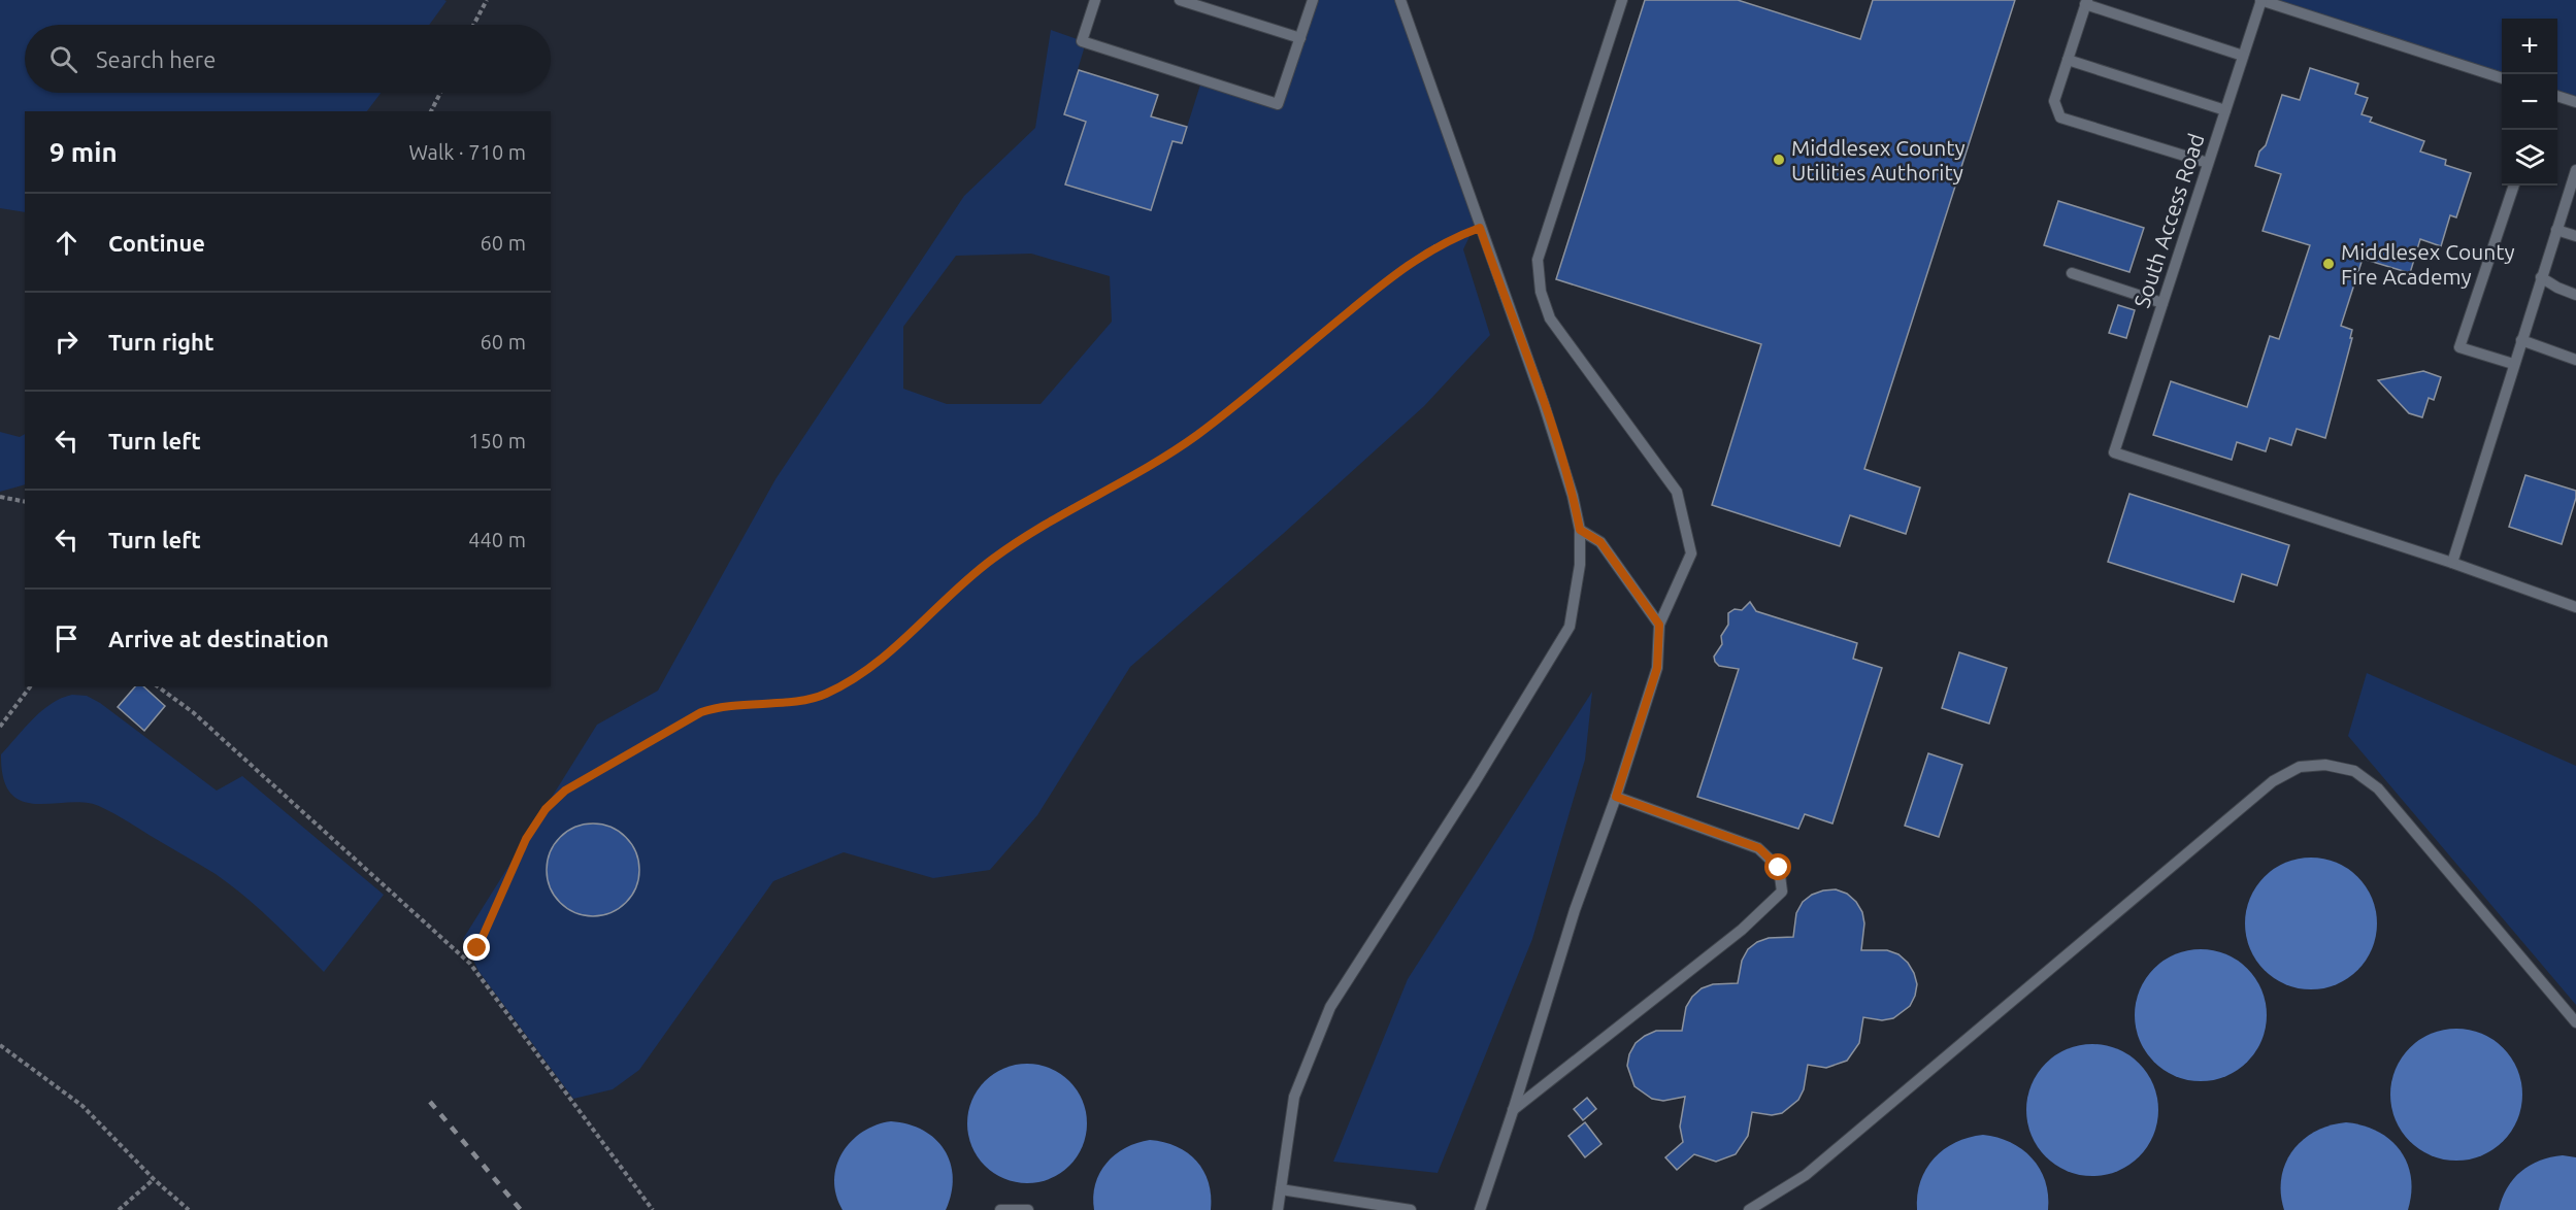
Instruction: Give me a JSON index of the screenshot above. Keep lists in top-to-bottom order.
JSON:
{
  "streets": {
    "lane": ["South Access Road"]
  },
  "places": ["Middlesex County Utilities Authority", "Middlesex County Fire Academy"],
  "page": {
    "map_buttons": ["+", "−"],
    "search": "Search here",
    "heading": ["9 min", "Walk · 710 m"],
    "list": [
      ["Continue", "60 m"],
      ["Turn right", "60 m"],
      ["Turn left", "150 m"],
      ["Turn left", "440 m"],
      "Arrive at destination"
    ]
  }
}
